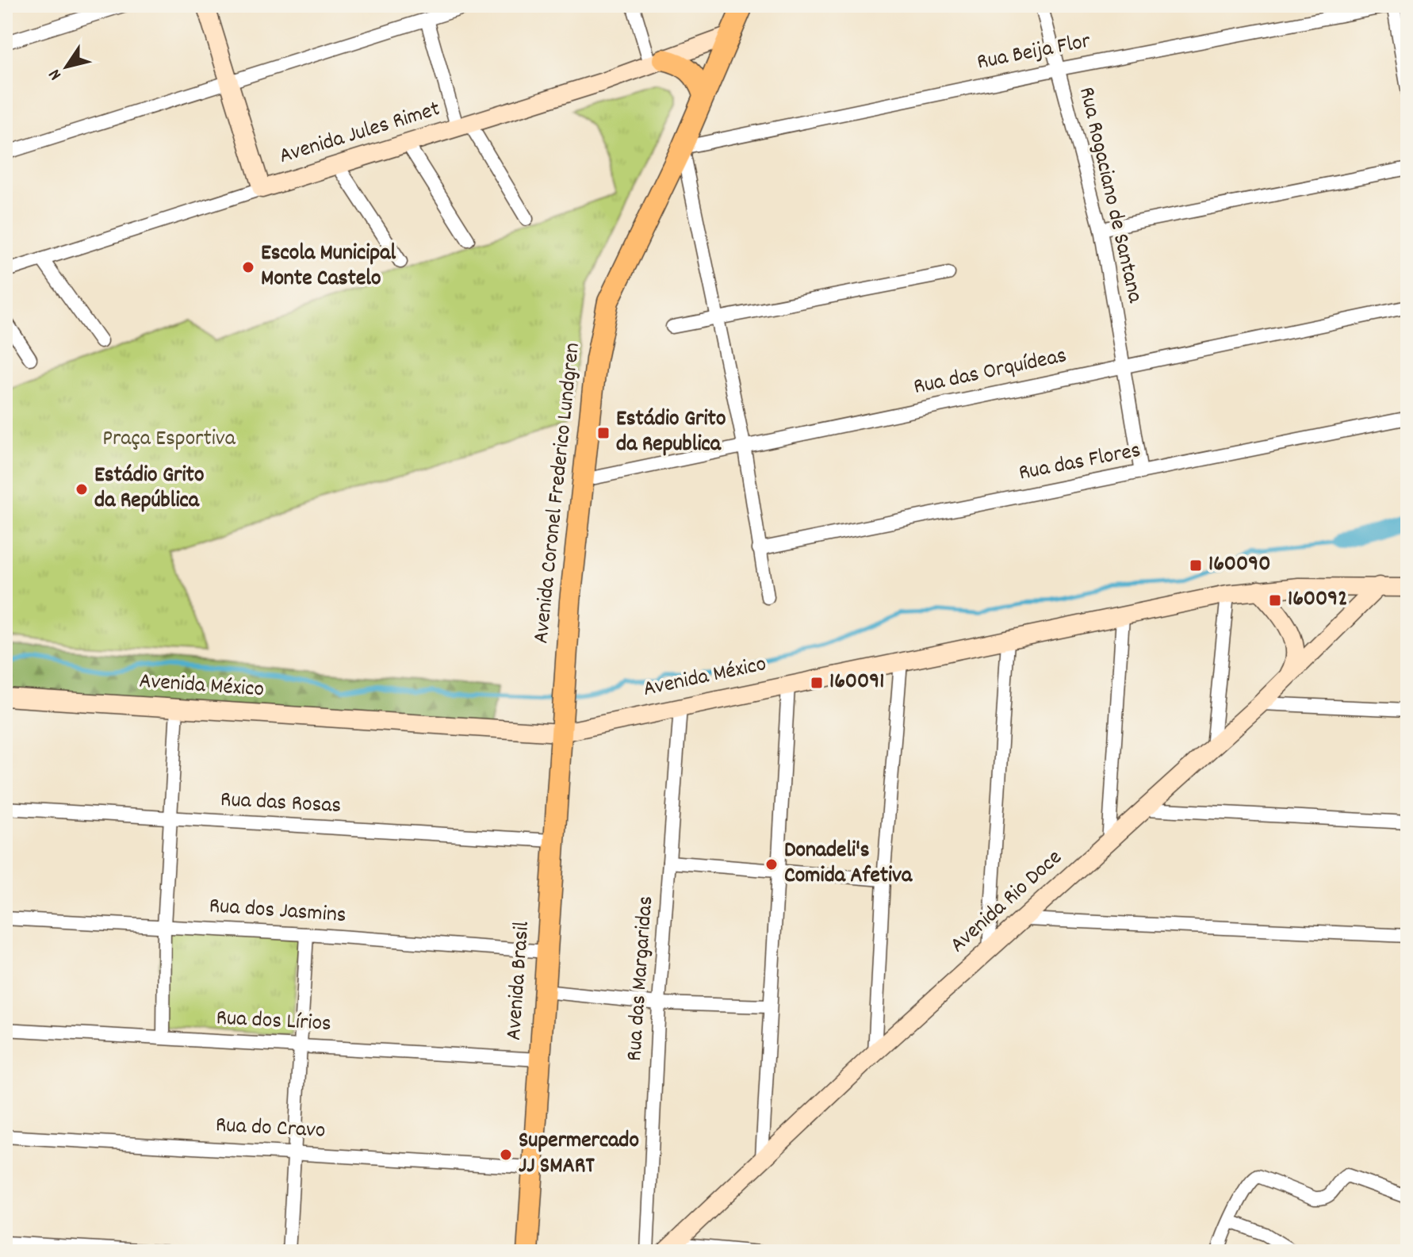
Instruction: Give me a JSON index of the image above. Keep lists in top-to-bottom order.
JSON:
{
  "streets": {
    "main road": ["Avenida Coronel Frederico Lundgren", "Avenida Brasil"],
    "street": [
      "Rua Beija Flor",
      "Avenida Jules Rimet",
      "Rua Rogaciano de Santana",
      "Rua das Orquídeas",
      "Rua das Flores",
      "Avenida México",
      "Rua das Rosas",
      "Avenida Rio Doce",
      "Rua dos Jasmins",
      "Rua das Margaridas",
      "Rua dos Lírios",
      "Rua do Cravo"
    ]
  },
  "crossings": [
    ["Rua Beija Flor", "Rua Rogaciano de Santana"],
    ["Rua Beija Flor", "Avenida Coronel Frederico Lundgren"],
    ["Avenida Jules Rimet", "Avenida Coronel Frederico Lundgren"],
    ["Rua Rogaciano de Santana", "Rua das Orquídeas"],
    ["Rua Rogaciano de Santana", "Rua das Flores"],
    ["Rua das Orquídeas", "Avenida Coronel Frederico Lundgren"],
    ["Avenida Coronel Frederico Lundgren", "Avenida México"],
    ["Avenida Coronel Frederico Lundgren", "Avenida Brasil"],
    ["Avenida México", "Avenida Rio Doce"],
    ["Avenida México", "Rua das Margaridas"],
    ["Avenida México", "Avenida Brasil"],
    ["Rua das Rosas", "Avenida Brasil"],
    ["Rua dos Jasmins", "Avenida Brasil"],
    ["Avenida Brasil", "Rua dos Lírios"],
    ["Avenida Brasil", "Rua do Cravo"]
  ],
  "parks": ["Praça Esportiva"],
  "places": {
    "other": [
      "Escola Municipal Monte Castelo",
      "Estádio Grito da República",
      "Donadeli's Comida Afetiva",
      "Supermercado JJ SMART"
    ],
    "transit": [
      "Estádio Grito da Republica",
      "160090",
      "160092",
      "160091"
    ]
  },
  "north": "bottom left"
}
